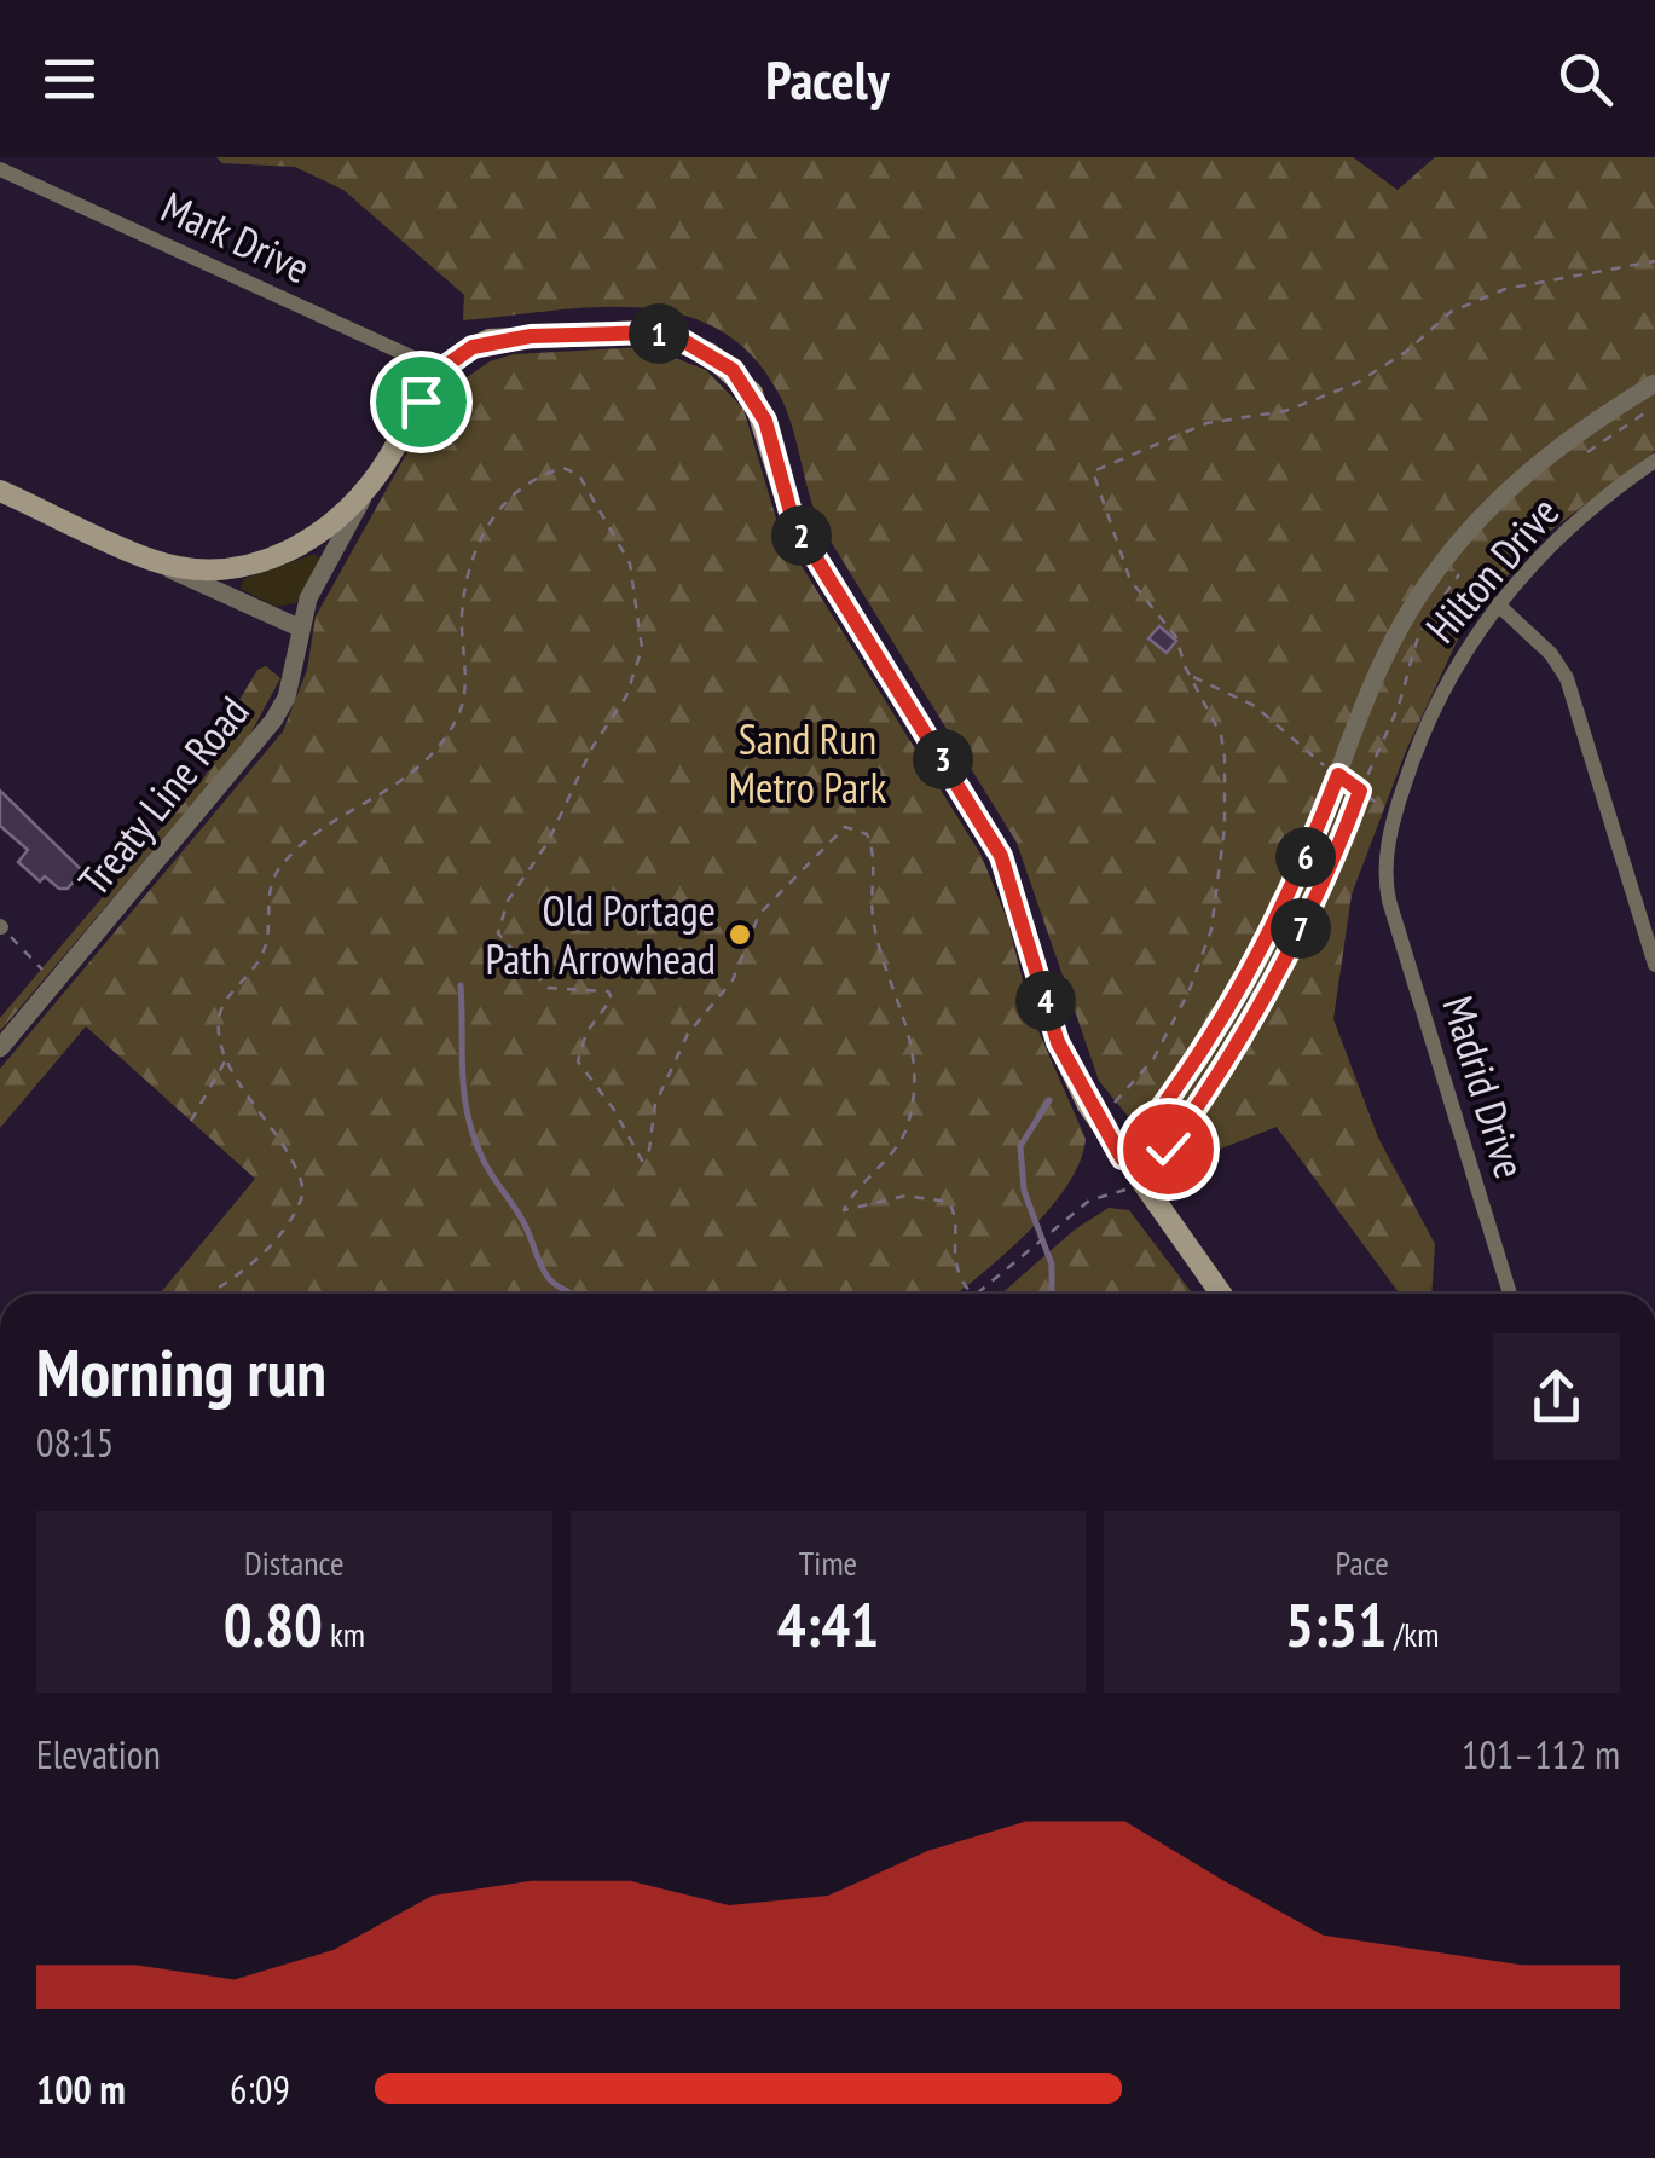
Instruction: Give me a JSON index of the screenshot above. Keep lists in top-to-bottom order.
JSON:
{
  "streets": {
    "street": [
      "Mark Drive",
      "Hilton Drive",
      "Treaty Line Road",
      "Madrid Drive"
    ]
  },
  "crossings": [
    ["Hilton Drive", "Madrid Drive"]
  ],
  "parks": ["Sand Run Metro Park"],
  "places": ["Old Portage Path Arrowhead"],
  "page": {
    "header": "Pacely",
    "pins": [
      "1",
      "2",
      "3",
      "6",
      "7",
      "4"
    ],
    "heading": ["Morning run", "08:15"],
    "stats": [
      ["Distance", "0.80 km"],
      ["Time", "4:41"],
      ["Pace", "5:51 /km"]
    ],
    "chart": ["Elevation", "101–112 m"],
    "list": [
      {
        "name": "100 m",
        "note": "6:09"
      }
    ]
  }
}
